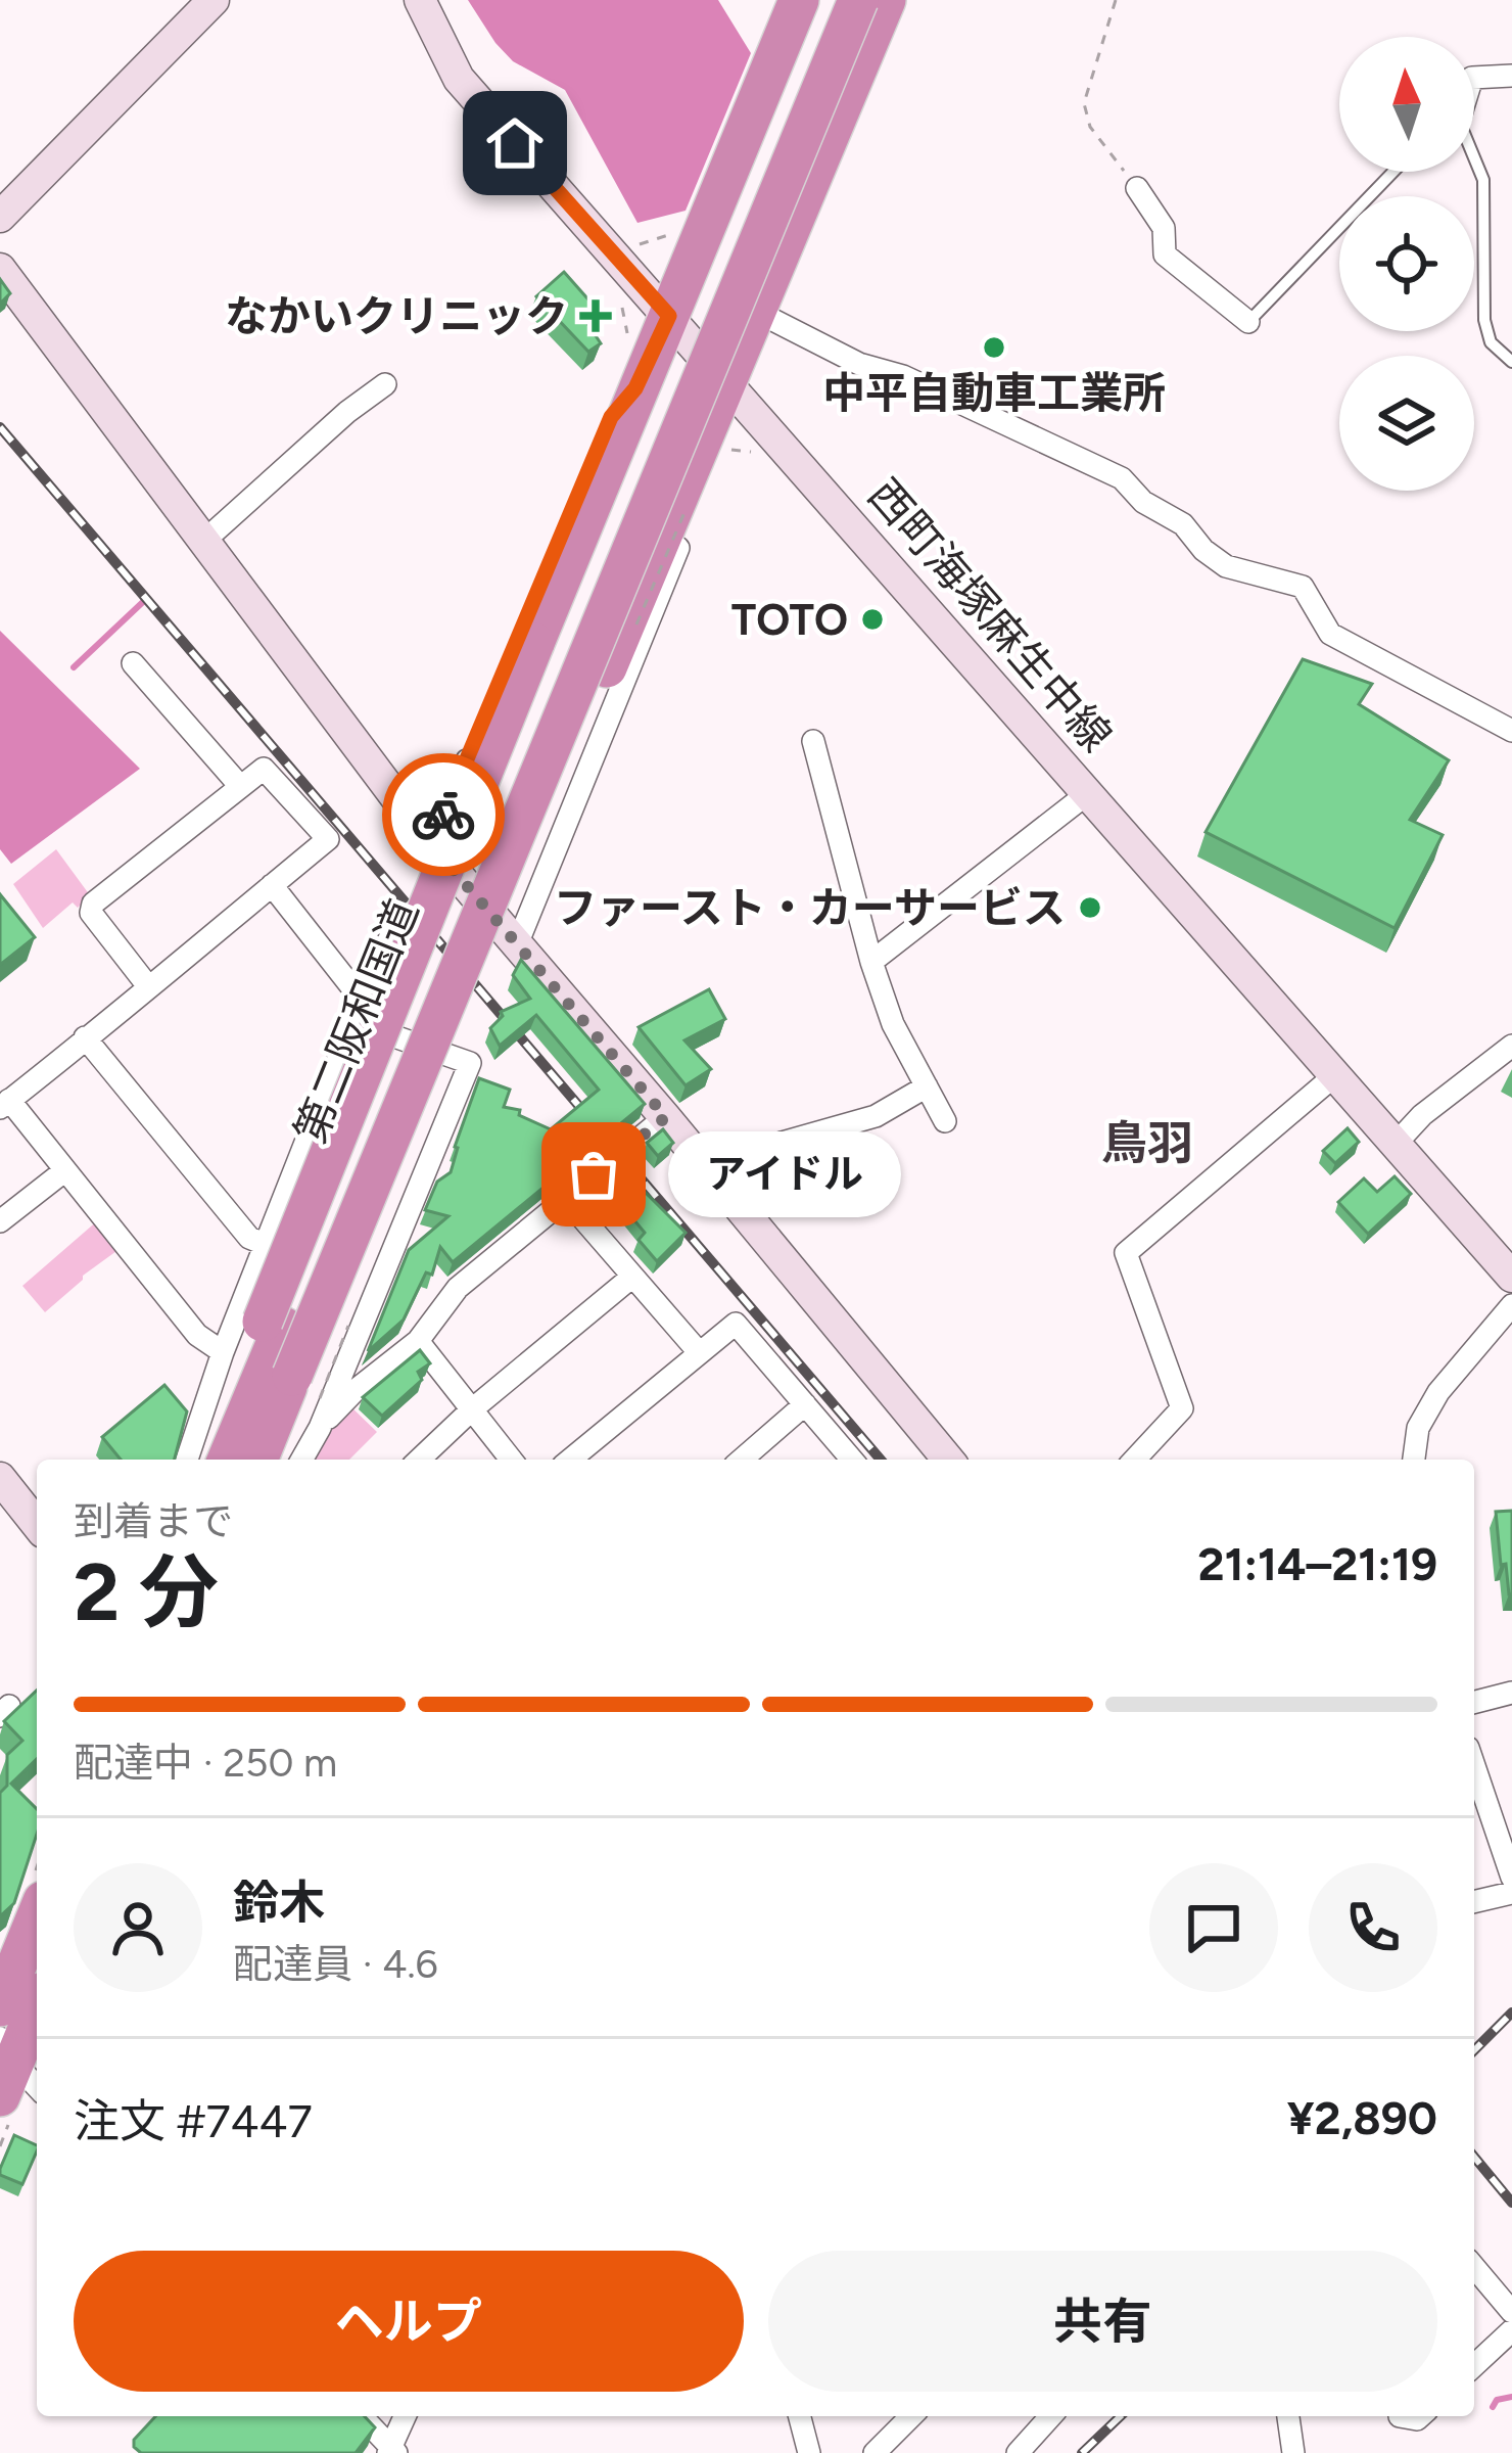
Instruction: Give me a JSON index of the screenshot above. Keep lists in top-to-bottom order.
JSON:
{
  "streets": {
    "highway": ["第二阪和国道"],
    "street": ["西町海塚麻生中線"]
  },
  "districts": ["鳥羽"],
  "places": {
    "health": ["なかいクリニック"],
    "other": [
      "中平自動車工業所",
      "TOTO",
      "ファースト・カーサービス",
      "アイドル"
    ]
  },
  "north": "top",
  "page": {
    "bubble": "アイドル",
    "heading": ["2 分", "到着まで", "21:14–21:19"],
    "panel": [
      "鈴木",
      "配達員 · 4.6",
      "注文 #7447",
      "¥2,890"
    ],
    "bar": "配達中 · 250 m",
    "buttons": ["ヘルプ", "共有"]
  }
}
